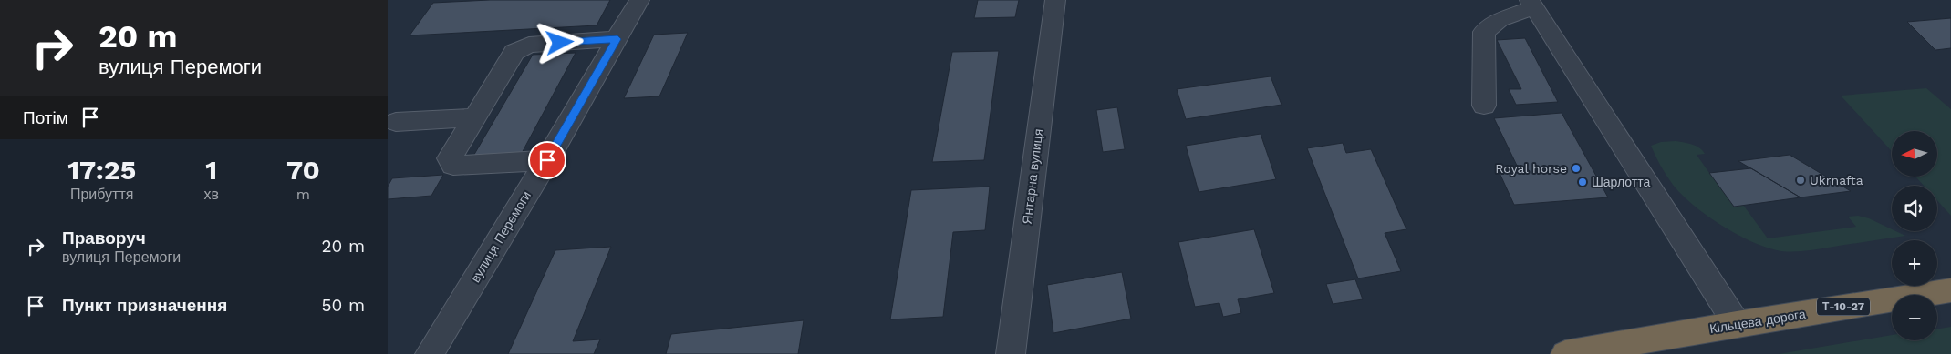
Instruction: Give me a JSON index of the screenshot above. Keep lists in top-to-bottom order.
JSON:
{
  "streets": {
    "highway": ["Т-10-27", "Кільцева дорога"],
    "street": ["Янтарна вулиця", "вулиця Перемоги"]
  },
  "places": ["Royal horse", "Ukrnafta", "Шарлотта"],
  "north": "left",
  "page": {
    "turn": ["20 m", "вулиця Перемоги"],
    "then": "Потім",
    "map_buttons": ["+", "−"],
    "eta": [
      "17:25",
      "Прибуття",
      "1",
      "хв",
      "70",
      "m"
    ],
    "list": [
      {
        "name": "Праворуч",
        "note": "вулиця Перемоги",
        "value": "20 m"
      },
      {
        "name": "Пункт призначення",
        "value": "50 m"
      }
    ]
  }
}
